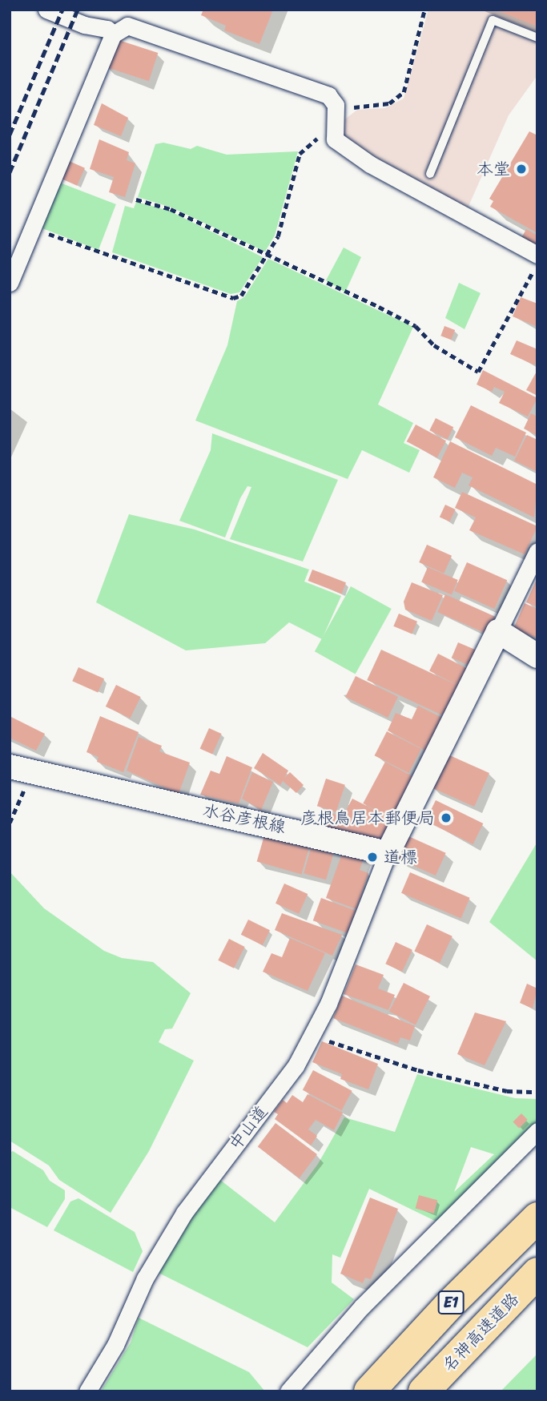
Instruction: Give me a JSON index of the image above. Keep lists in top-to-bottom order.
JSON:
{
  "streets": {
    "highway": ["E1", "名神高速道路"],
    "main road": ["水谷彦根線"],
    "street": ["中山道"]
  },
  "crossings": [
    ["水谷彦根線", "中山道"]
  ],
  "places": ["本堂", "彦根鳥居本郵便局", "道標"]
}
